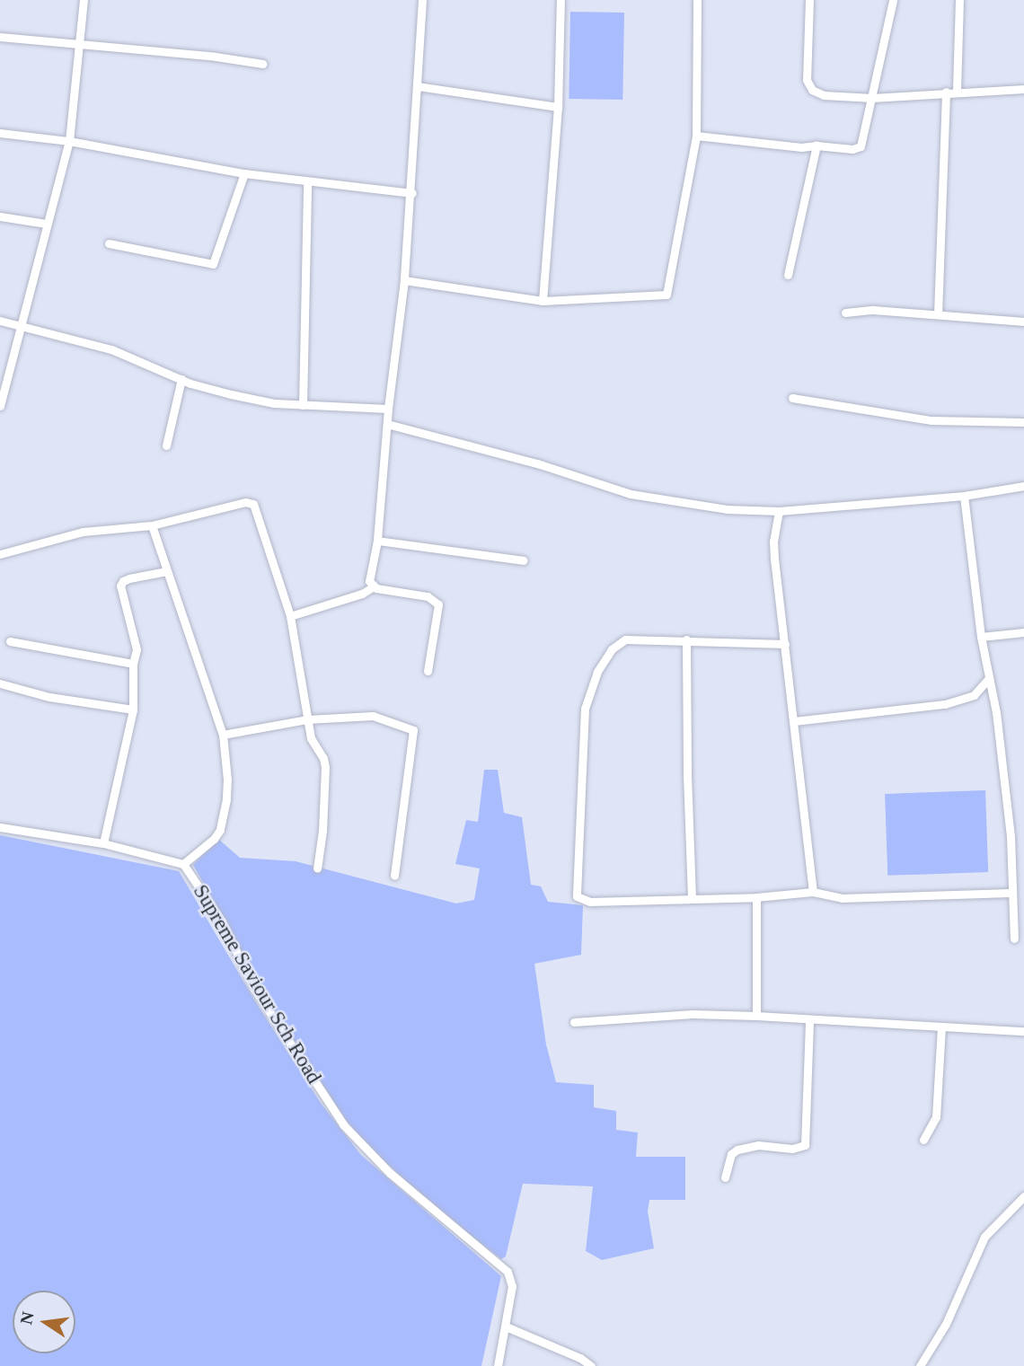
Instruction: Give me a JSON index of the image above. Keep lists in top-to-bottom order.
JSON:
{
  "streets": {
    "street": ["Supreme Saviour Sch Road"]
  },
  "north": "left"
}
